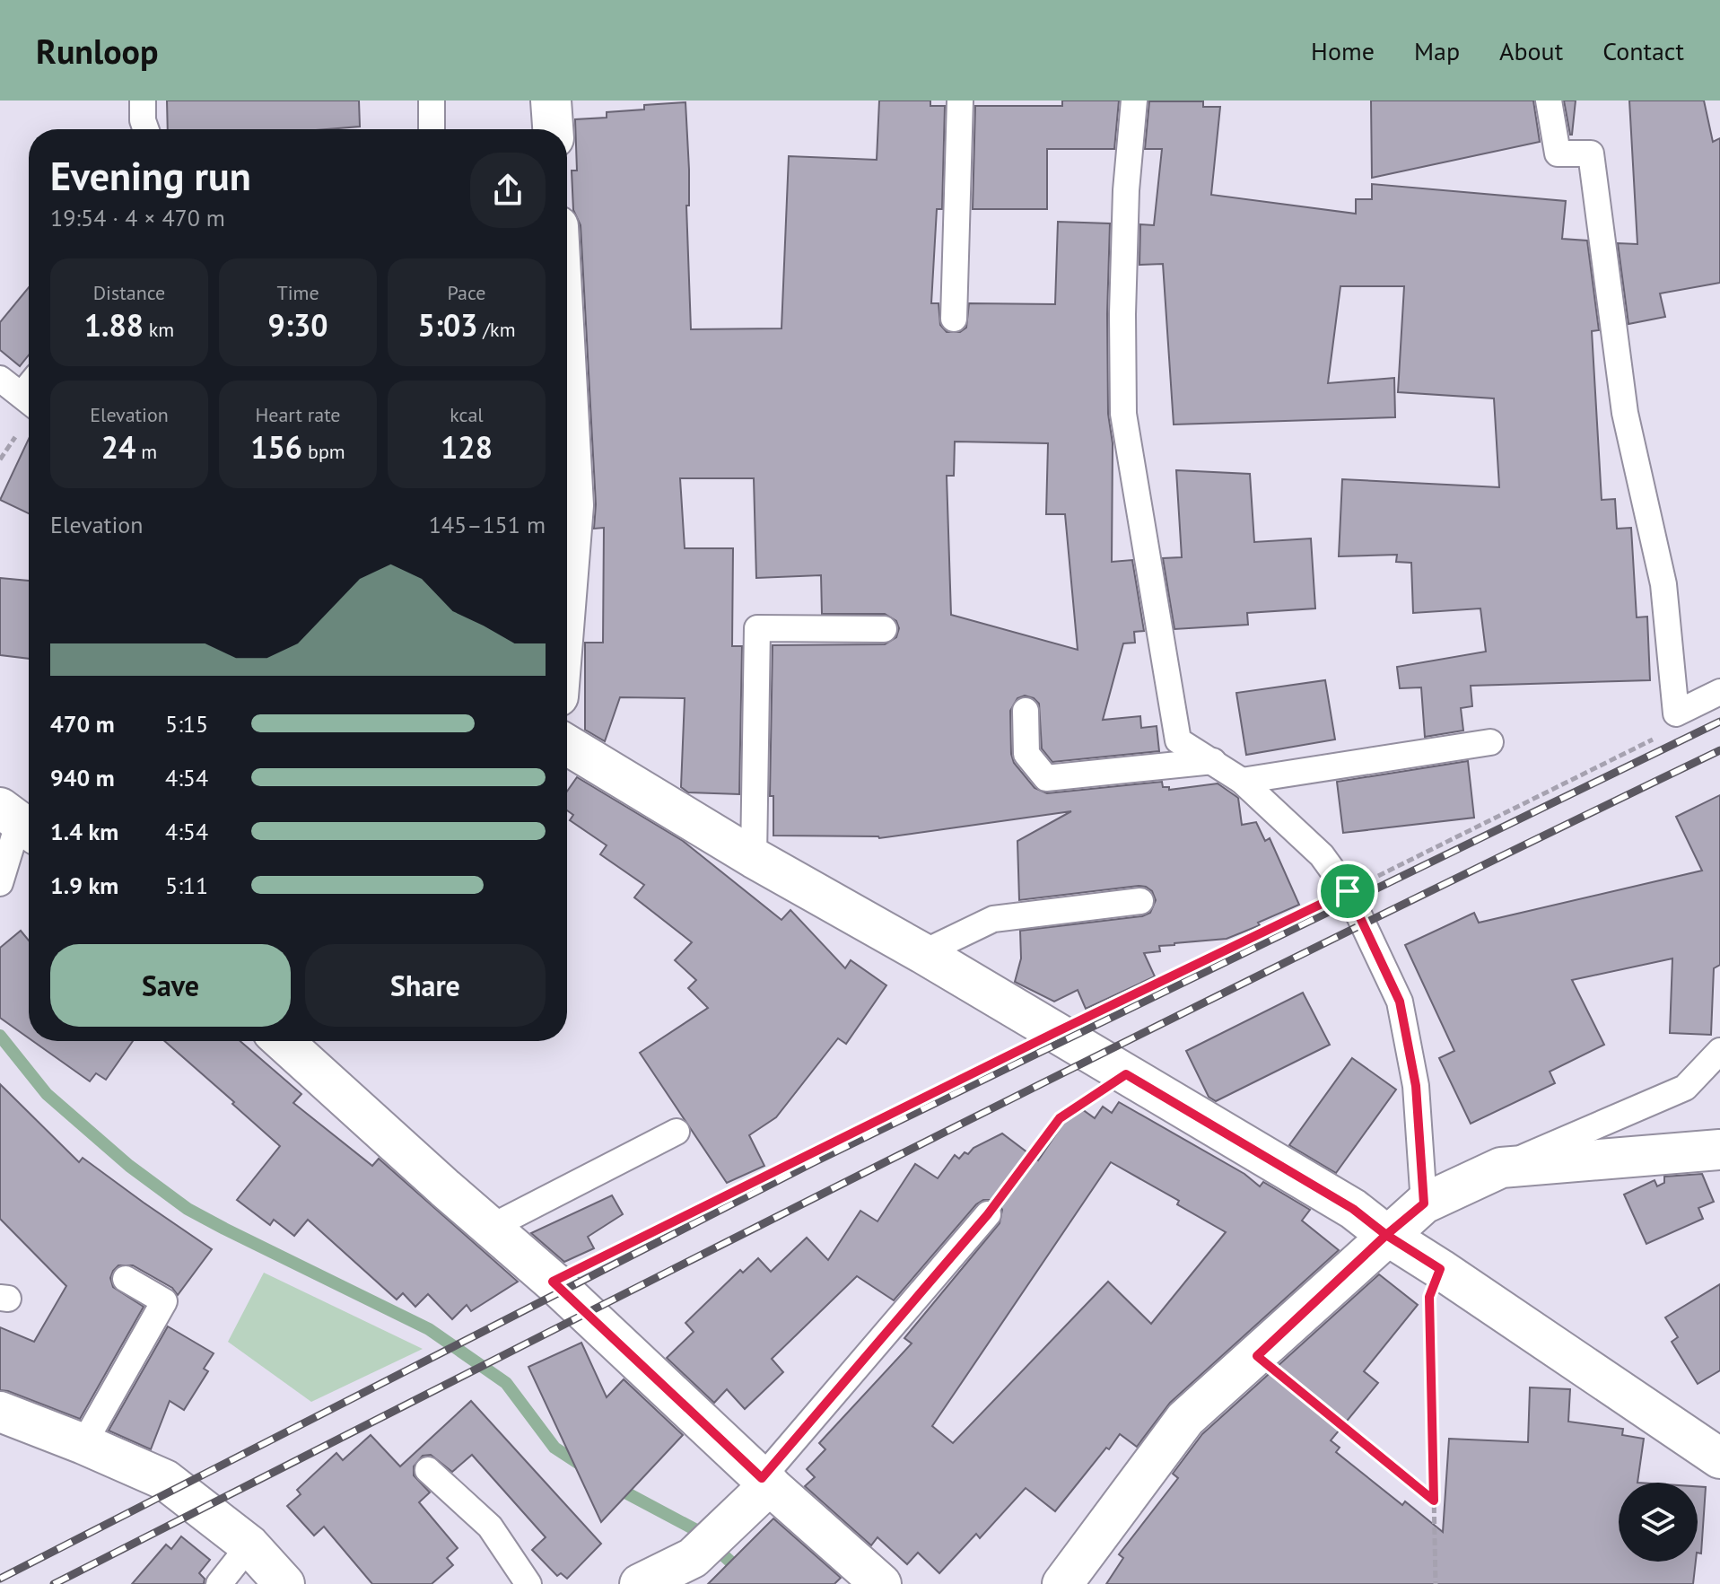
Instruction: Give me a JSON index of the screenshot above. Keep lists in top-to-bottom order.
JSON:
{
  "page": {
    "header": "Runloop",
    "nav": [
      "Home",
      "Map",
      "About",
      "Contact"
    ],
    "heading": ["Evening run", "19:54 · 4 × 470 m"],
    "stats": [
      ["Distance", "1.88 km"],
      ["Time", "9:30"],
      ["Pace", "5:03 /km"],
      ["Elevation", "24 m"],
      ["Heart rate", "156 bpm"],
      ["kcal", "128"]
    ],
    "chart": ["Elevation", "145–151 m"],
    "list": [
      {
        "name": "470 m",
        "note": "5:15"
      },
      {
        "name": "940 m",
        "note": "4:54"
      },
      {
        "name": "1.4 km",
        "note": "4:54"
      },
      {
        "name": "1.9 km",
        "note": "5:11"
      }
    ],
    "buttons": ["Save", "Share"]
  }
}
